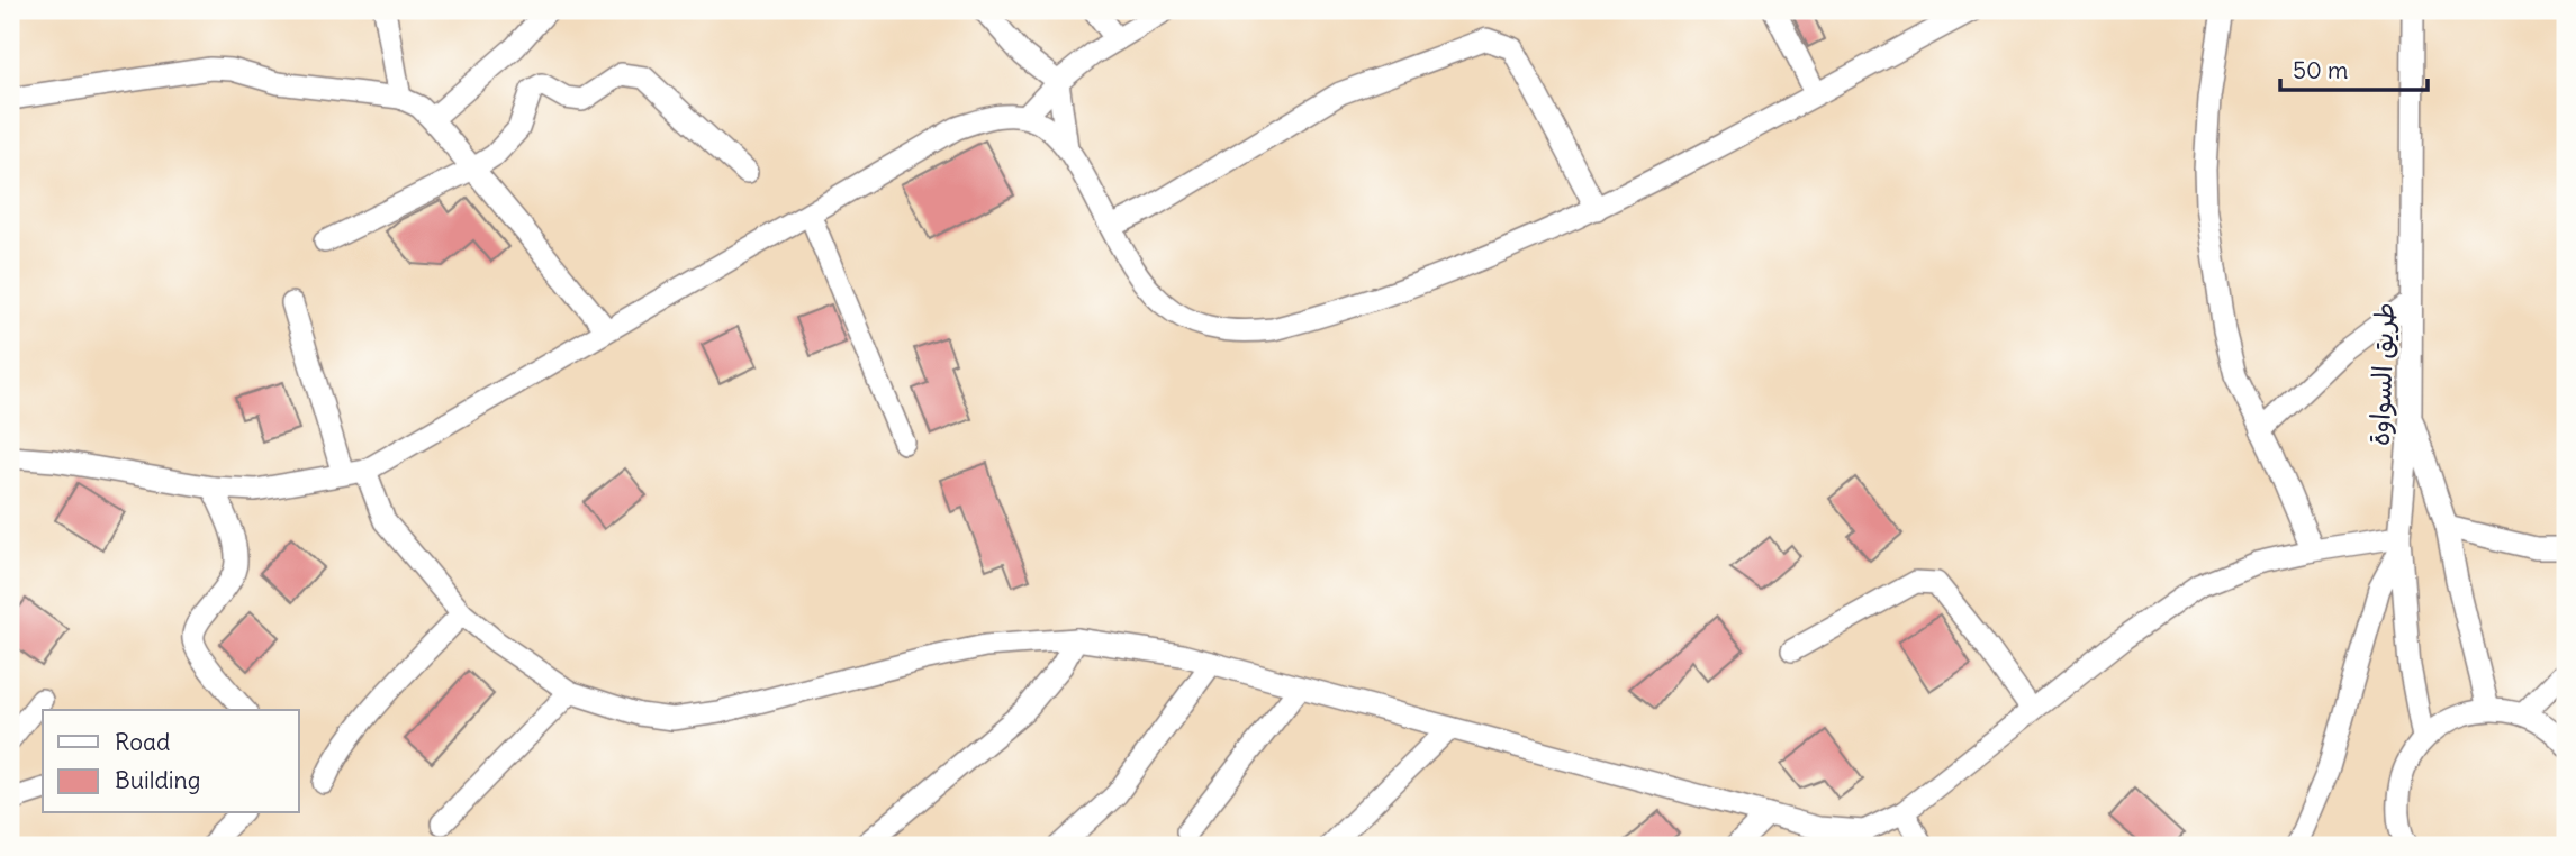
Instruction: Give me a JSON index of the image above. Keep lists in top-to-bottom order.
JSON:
{
  "streets": {
    "street": ["طريق السواوة"]
  },
  "legend": ["Road", "Building"],
  "scale_bar": "50 m"
}
